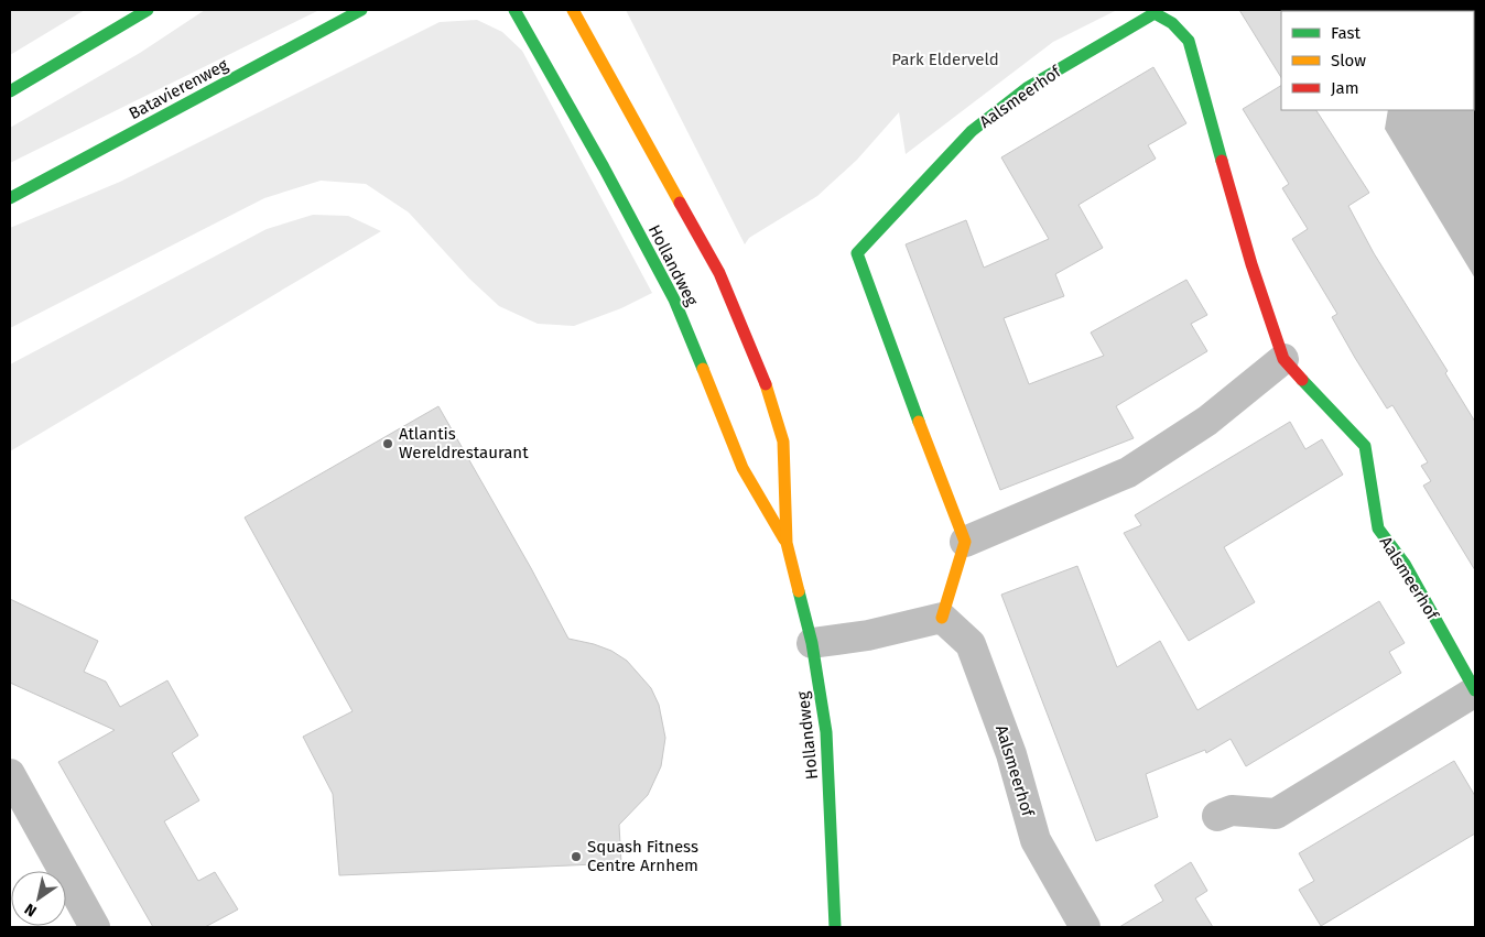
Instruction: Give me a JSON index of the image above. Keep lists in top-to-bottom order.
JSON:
{
  "streets": {
    "street": ["Batavierenweg", "Aalsmeerhof", "Hollandweg"]
  },
  "parks": ["Park Elderveld"],
  "places": ["Atlantis Wereldrestaurant", "Squash Fitness Centre Arnhem"],
  "legend": ["Fast", "Slow", "Jam"],
  "north": "bottom left"
}
